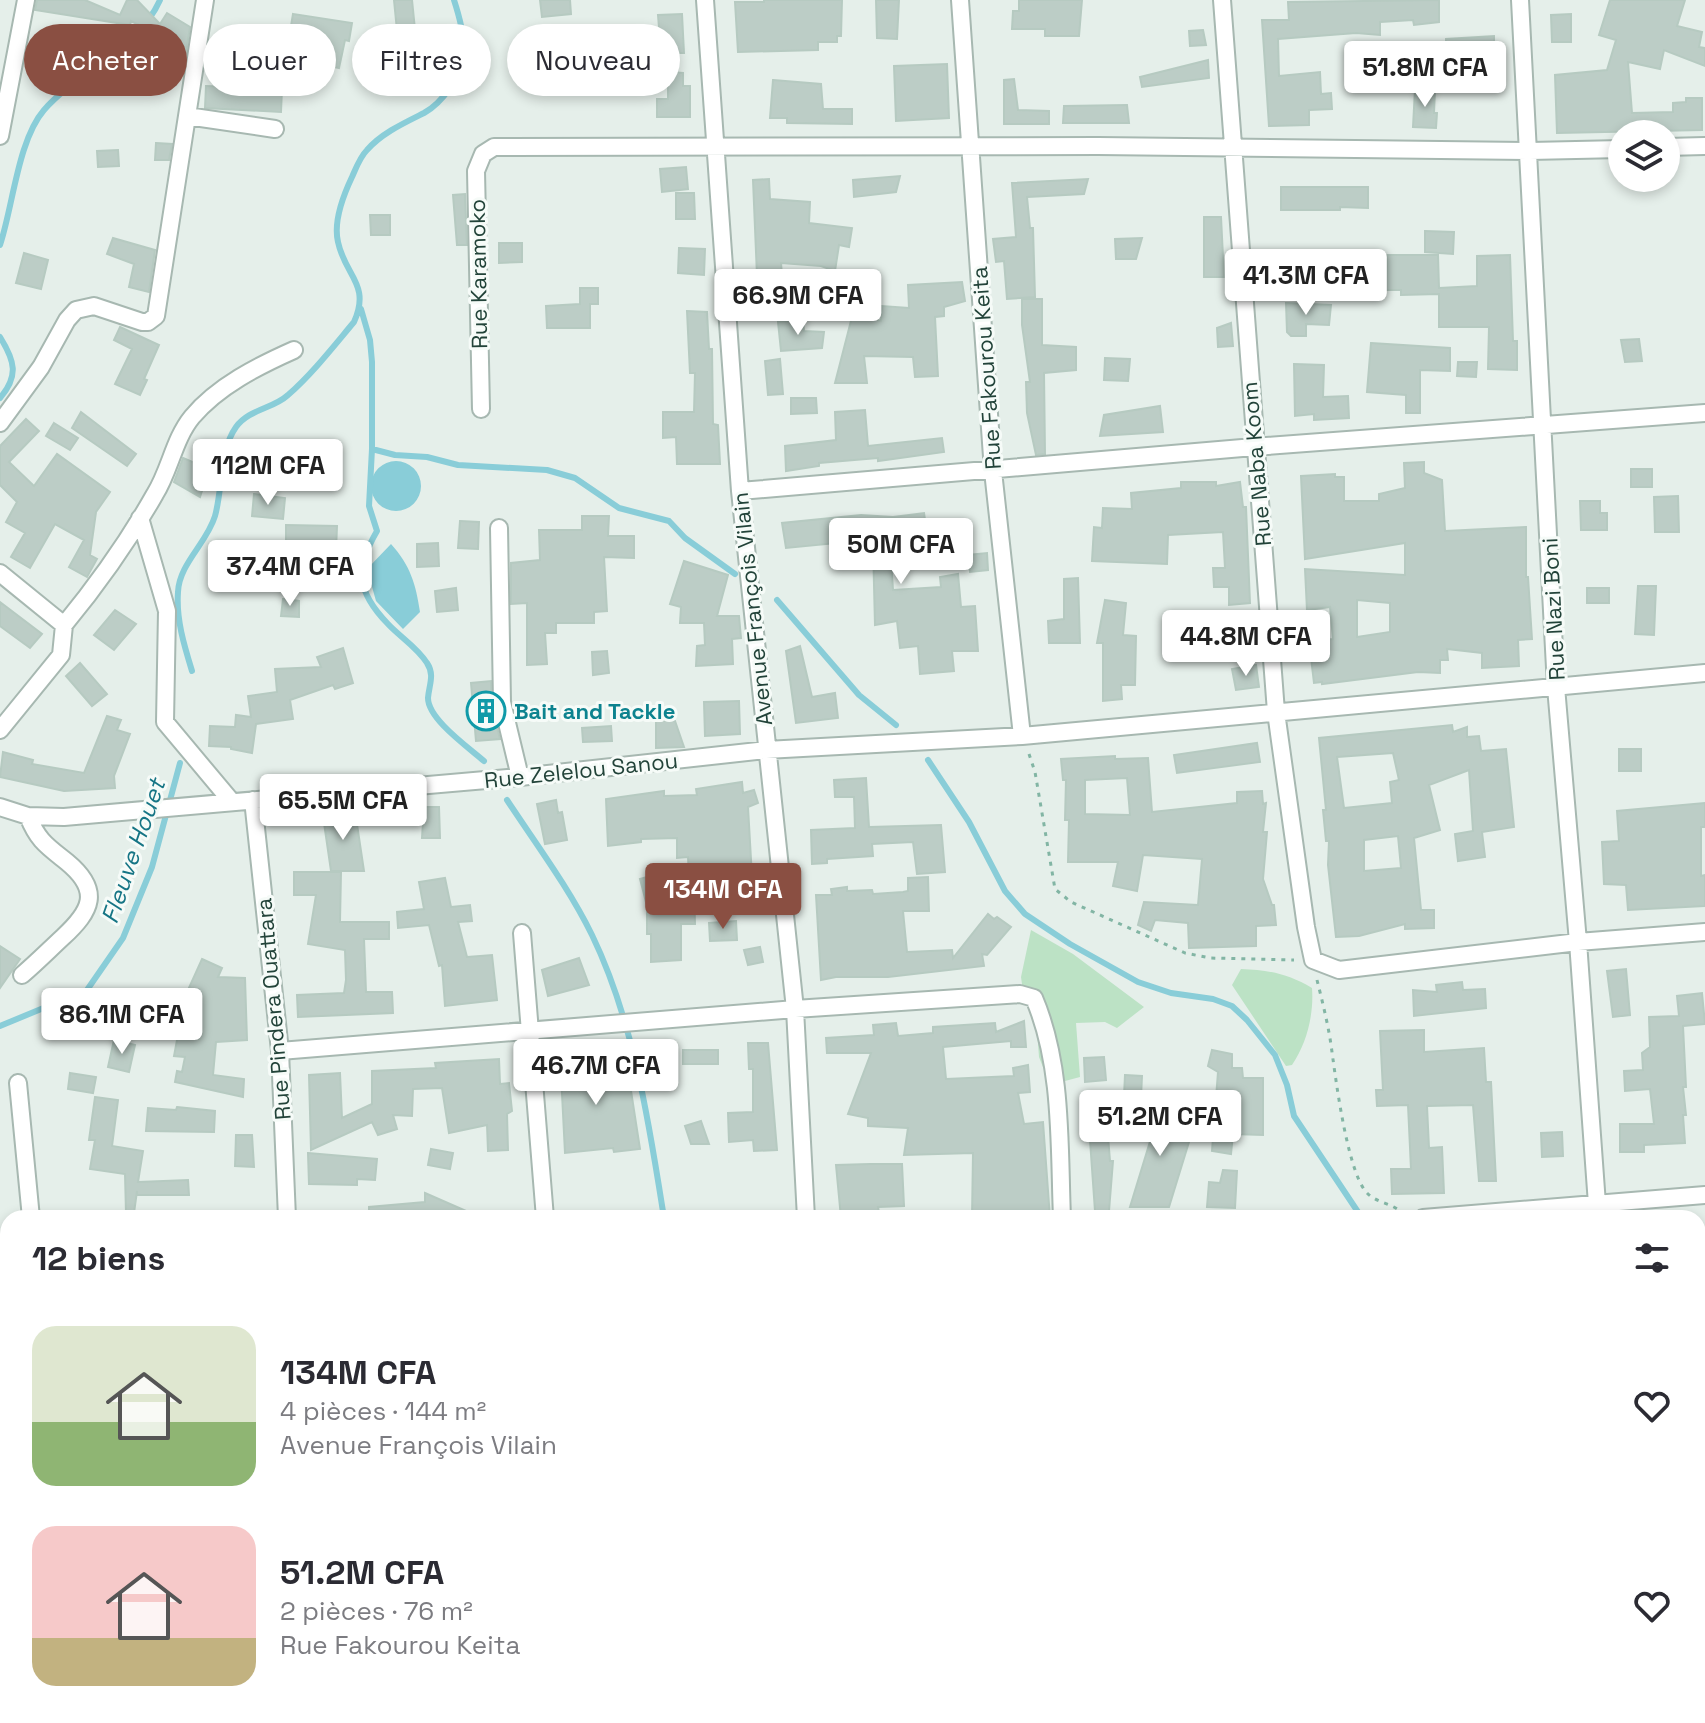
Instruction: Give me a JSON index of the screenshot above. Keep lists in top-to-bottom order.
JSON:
{
  "streets": {
    "street": [
      "Rue Karamoko",
      "Rue Fakourou Keita",
      "Rue Naba Koom",
      "Avenue François Vilain",
      "Rue Nazi Boni",
      "Rue Zelelou Sanou",
      "Rue Pindera Ouattara"
    ]
  },
  "crossings": [
    ["Rue Karamoko", "Avenue François Vilain"],
    ["Rue Fakourou Keita", "Rue Zelelou Sanou"],
    ["Rue Naba Koom", "Rue Zelelou Sanou"],
    ["Avenue François Vilain", "Rue Zelelou Sanou"],
    ["Rue Nazi Boni", "Rue Zelelou Sanou"],
    ["Rue Zelelou Sanou", "Rue Pindera Ouattara"]
  ],
  "water": ["Fleuve Houet"],
  "places": {
    "building": ["Bait and Tackle"]
  },
  "page": {
    "chip": [
      "Acheter",
      "Louer",
      "Filtres",
      "Nouveau"
    ],
    "price": [
      "51.8M CFA",
      "41.3M CFA",
      "66.9M CFA",
      "112M CFA",
      "50M CFA",
      "37.4M CFA",
      "44.8M CFA",
      "65.5M CFA",
      "134M CFA",
      "86.1M CFA",
      "46.7M CFA",
      "51.2M CFA"
    ],
    "heading": "12 biens",
    "list": [
      {
        "name": "134M CFA",
        "note": "4 pièces · 144 m² · Avenue François Vilain"
      },
      {
        "name": "51.2M CFA",
        "note": "2 pièces · 76 m² · Rue Fakourou Keita"
      }
    ]
  }
}
